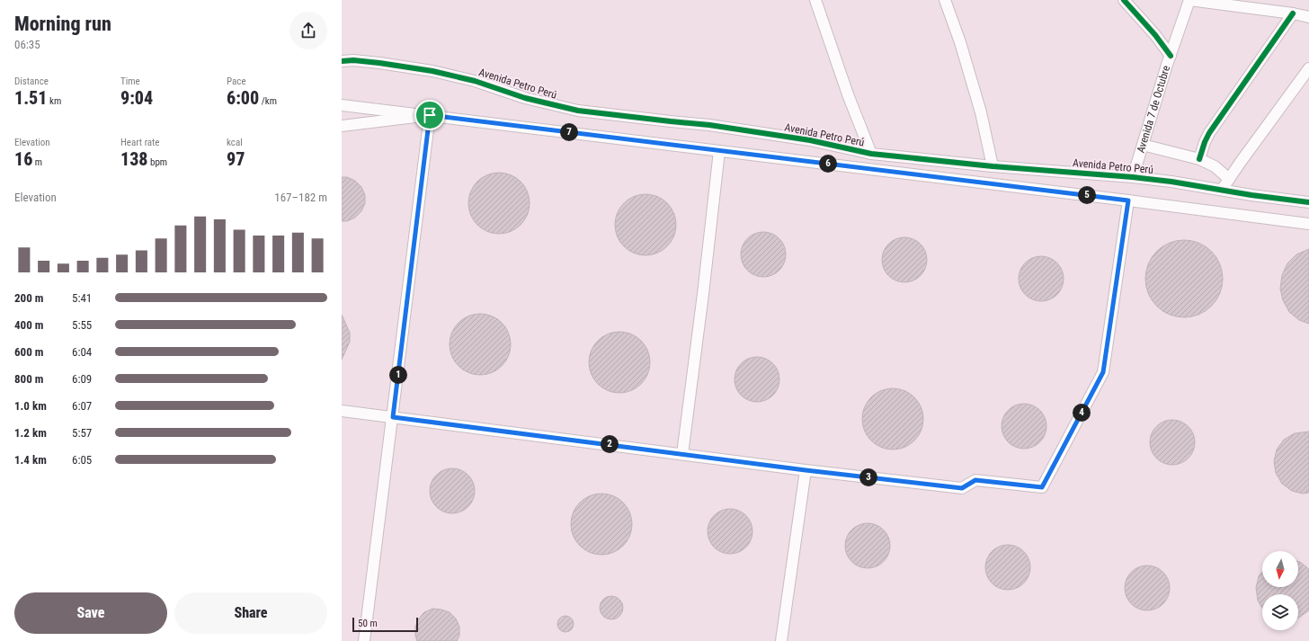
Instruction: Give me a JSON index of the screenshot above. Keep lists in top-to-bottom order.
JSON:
{
  "streets": {
    "street": ["Avenida Petro Perú", "Avenida 7 de Octubre"]
  },
  "crossings": [
    ["Avenida Petro Perú", "Avenida 7 de Octubre"]
  ],
  "scale_bar": "50 m",
  "north": "bottom",
  "page": {
    "heading": ["Morning run", "06:35"],
    "stats": [
      ["Distance", "1.51 km"],
      ["Time", "9:04"],
      ["Pace", "6:00 /km"],
      ["Elevation", "16 m"],
      ["Heart rate", "138 bpm"],
      ["kcal", "97"]
    ],
    "pins": [
      "7",
      "6",
      "5",
      "1",
      "4",
      "2",
      "3"
    ],
    "chart": ["Elevation", "167–182 m"],
    "list": [
      {
        "name": "200 m",
        "note": "5:41"
      },
      {
        "name": "400 m",
        "note": "5:55"
      },
      {
        "name": "600 m",
        "note": "6:04"
      },
      {
        "name": "800 m",
        "note": "6:09"
      },
      {
        "name": "1.0 km",
        "note": "6:07"
      },
      {
        "name": "1.2 km",
        "note": "5:57"
      },
      {
        "name": "1.4 km",
        "note": "6:05"
      }
    ],
    "buttons": ["Save", "Share"],
    "scale": "50 m"
  }
}
